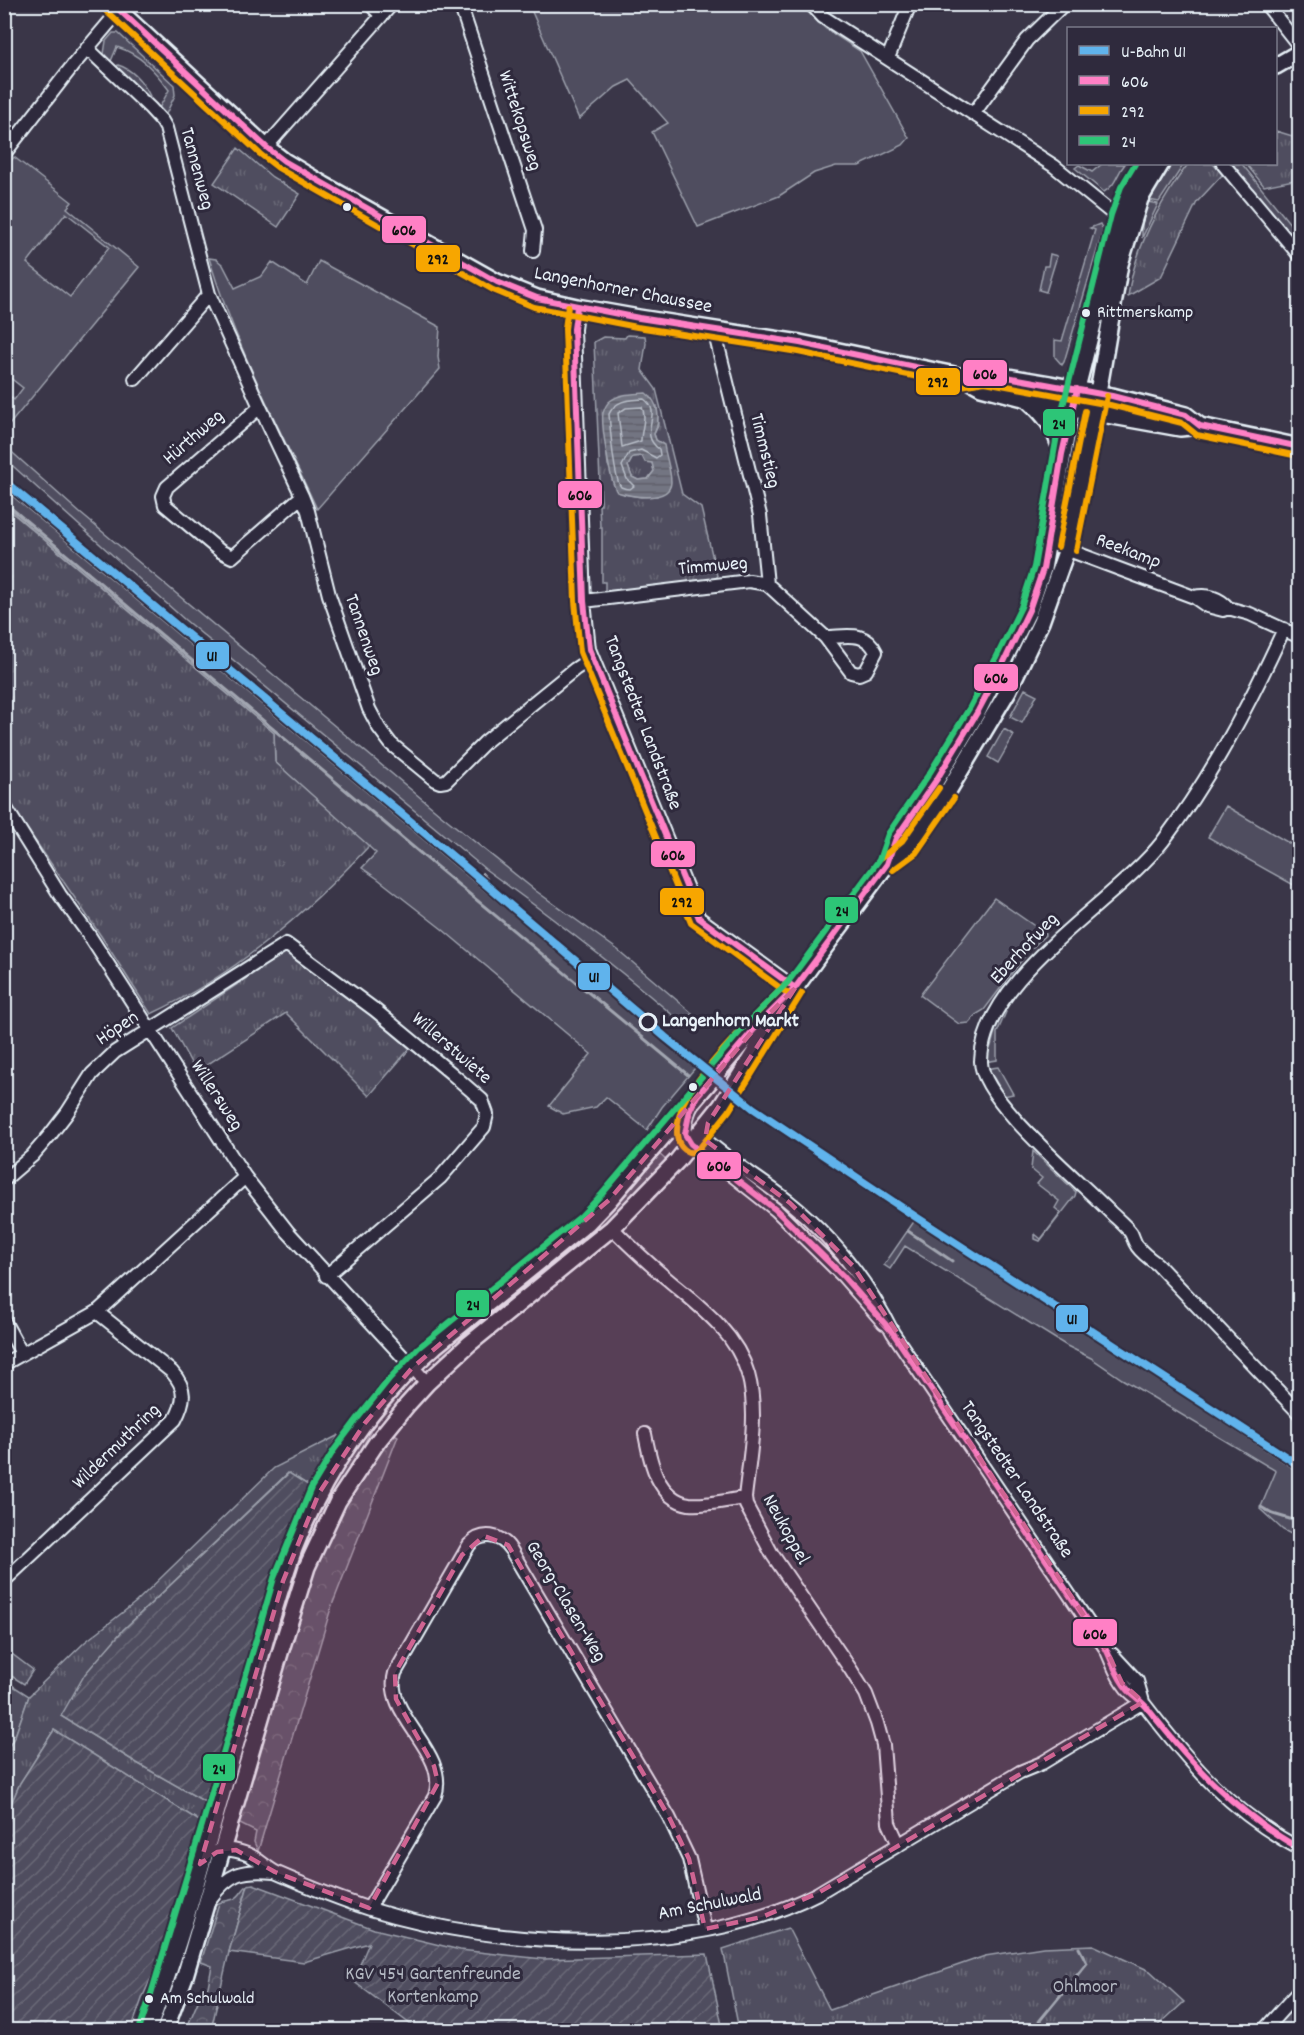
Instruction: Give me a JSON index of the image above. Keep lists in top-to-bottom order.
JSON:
{
  "streets": {
    "main road": ["Langenhorner Chaussee"],
    "street": [
      "Wittekopsweg",
      "Tannenweg",
      "Hürthweg",
      "Timmstieg",
      "Reekamp",
      "Timmweg",
      "Tangstedter Landstraße",
      "Eberhofweg",
      "Höpen",
      "Willerstwiete",
      "Willersweg",
      "Wildermuthring",
      "Neukoppel",
      "Georg-Clasen-Weg",
      "Am Schulwald"
    ]
  },
  "crossings": [
    ["Tannenweg", "Hürthweg"],
    ["Tannenweg", "Tangstedter Landstraße"],
    ["Langenhorner Chaussee", "Timmstieg"],
    ["Langenhorner Chaussee", "Tangstedter Landstraße"],
    ["Timmstieg", "Timmweg"],
    ["Reekamp", "Eberhofweg"],
    ["Timmweg", "Tangstedter Landstraße"],
    ["Tangstedter Landstraße", "Am Schulwald"],
    ["Höpen", "Willerstwiete"],
    ["Höpen", "Willersweg"],
    ["Willerstwiete", "Willersweg"],
    ["Neukoppel", "Am Schulwald"],
    ["Georg-Clasen-Weg", "Am Schulwald"]
  ],
  "parks": ["KGV 454 Gartenfreunde Kortenkamp", "Ohlmoor"],
  "places": ["Rittmerskamp", "Langenhorn Markt", "Am Schulwald"],
  "lines": [
    "transit line 606",
    "transit line 292",
    "transit line 24",
    "metro line U1"
  ],
  "legend": [
    "U-Bahn U1",
    "606",
    "292",
    "24"
  ]
}
